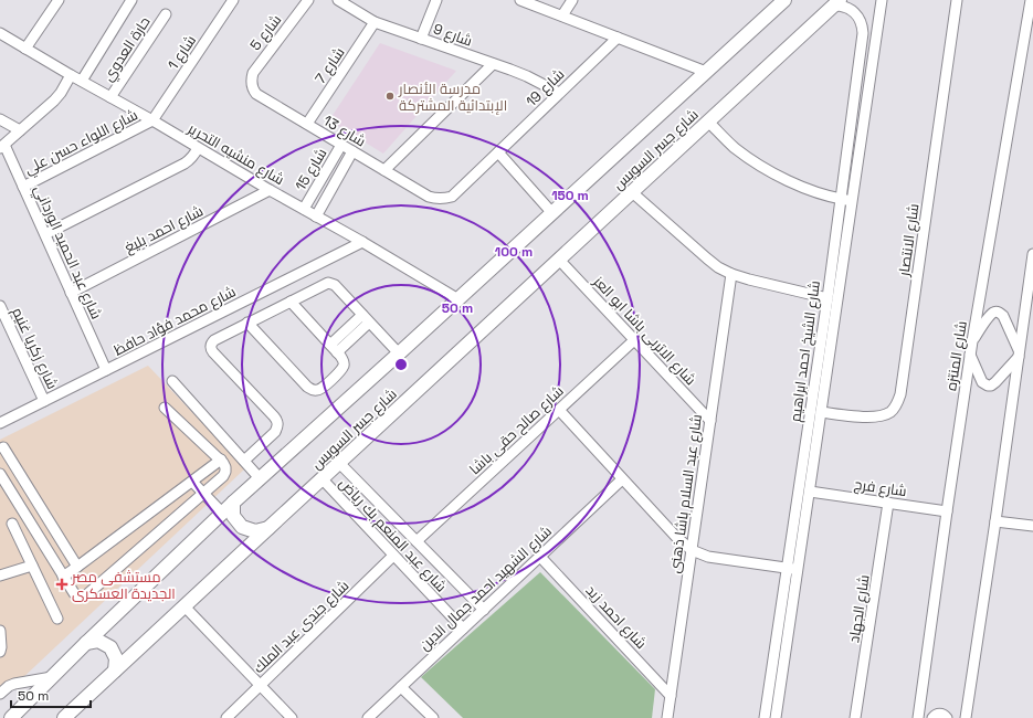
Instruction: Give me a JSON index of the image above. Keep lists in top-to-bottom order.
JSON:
{
  "streets": {
    "main road": ["شارع جسر السويس"],
    "street": [
      "شارع 5",
      "شارع 9",
      "حارة العدوي",
      "شارع 1",
      "شارع 7",
      "شارع 19",
      "شارع 13",
      "شارع اللواء حسن علي",
      "شارع منشيه التحرير",
      "شارع 15",
      "شارع احمد بليغ",
      "شارع الانتصار",
      "شارع عبد الحميد الورداني",
      "شارع محمد فؤاد حافظ",
      "شارع الاتربى باشا ابو العز",
      "شارع زكريا غنيم",
      "شارع الشيخ احمد ابراهيم",
      "شارع المنتزه",
      "شارع صالح حقى باشا",
      "شارع فرج",
      "شارع عبد السلام باشا ذهنى",
      "شارع عبد المنعم بك رياض",
      "شارع الشهيد احمد جمال الدين",
      "شارع الجهاد",
      "شارع احمد زيد",
      "شارع جندى عبد الملك"
    ]
  },
  "crossings": [
    ["شارع 5", "شارع 13"],
    ["شارع 9", "شارع 7"],
    ["شارع 9", "شارع 19"],
    ["حارة العدوي", "شارع منشيه التحرير"],
    ["شارع 1", "شارع اللواء حسن علي"],
    ["شارع 1", "شارع منشيه التحرير"],
    ["شارع 7", "شارع 13"],
    ["شارع 19", "شارع 13"],
    ["شارع 13", "شارع 15"],
    ["شارع اللواء حسن علي", "شارع منشيه التحرير"],
    ["شارع اللواء حسن علي", "شارع عبد الحميد الورداني"],
    ["شارع جسر السويس", "شارع منشيه التحرير"],
    ["شارع جسر السويس", "شارع الاتربى باشا ابو العز"],
    ["شارع جسر السويس", "شارع عبد المنعم بك رياض"],
    ["شارع منشيه التحرير", "شارع 15"],
    ["شارع منشيه التحرير", "شارع احمد بليغ"],
    ["شارع منشيه التحرير", "شارع محمد فؤاد حافظ"],
    ["شارع احمد بليغ", "شارع عبد الحميد الورداني"],
    ["شارع الانتصار", "شارع الشيخ احمد ابراهيم"],
    ["شارع عبد الحميد الورداني", "شارع محمد فؤاد حافظ"],
    ["شارع محمد فؤاد حافظ", "شارع زكريا غنيم"],
    ["شارع الاتربى باشا ابو العز", "شارع صالح حقى باشا"],
    ["شارع الاتربى باشا ابو العز", "شارع عبد السلام باشا ذهنى"],
    ["شارع الشيخ احمد ابراهيم", "شارع فرج"],
    ["شارع المنتزه", "شارع فرج"],
    ["شارع صالح حقى باشا", "شارع عبد المنعم بك رياض"],
    ["شارع فرج", "شارع الجهاد"],
    ["شارع عبد السلام باشا ذهنى", "شارع احمد زيد"],
    ["شارع عبد المنعم بك رياض", "شارع الشهيد احمد جمال الدين"],
    ["شارع عبد المنعم بك رياض", "شارع جندى عبد الملك"],
    ["شارع الشهيد احمد جمال الدين", "شارع احمد زيد"]
  ],
  "places": {
    "other": ["مدرسة الأنصار الإبتدائية المشتركة"],
    "health": ["مستشفى مصر الجديدة العسكرى"]
  },
  "scale_bar": "50 m",
  "rings": ["150 m", "100 m", "50 m"]
}
